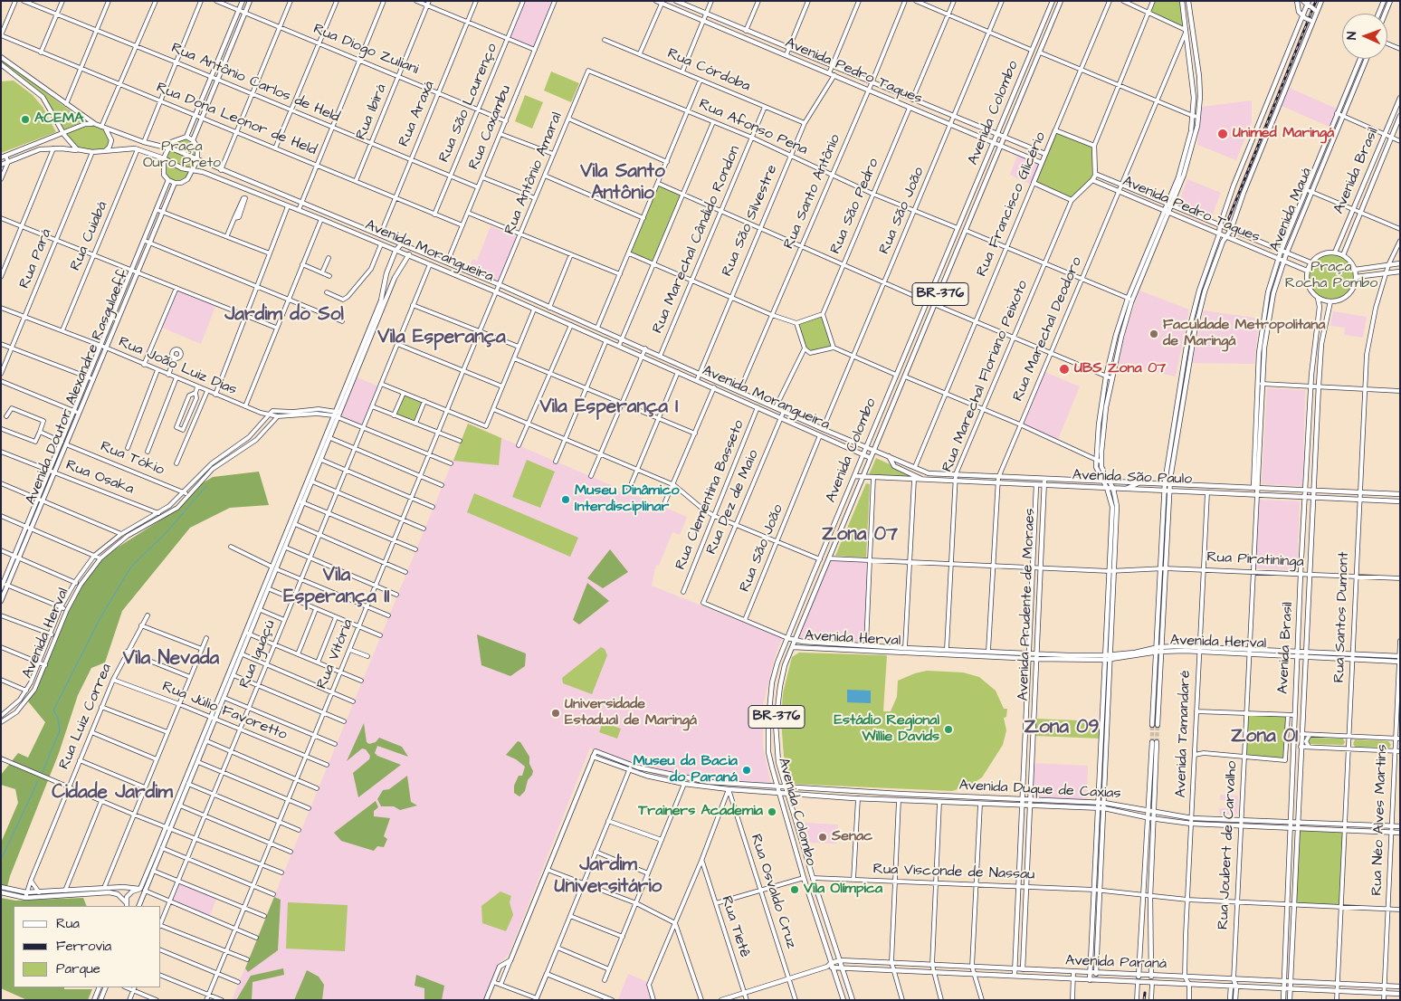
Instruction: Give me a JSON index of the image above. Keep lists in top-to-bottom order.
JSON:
{
  "streets": {
    "main road": [
      "Avenida Pedro Taques",
      "Avenida Colombo",
      "Avenida Brasil",
      "Rua Francisco Glicério",
      "Avenida Mauá",
      "Avenida Morangueira",
      "BR-376",
      "Avenida Doutor Alexandre Rasgulaeff",
      "Avenida São Paulo",
      "Avenida Prudente de Moraes",
      "Avenida Herval",
      "Avenida Duque de Caxias",
      "Avenida Paraná"
    ],
    "street": [
      "Rua Diogo Zuliani",
      "Rua Córdoba",
      "Rua Antônio Carlos de Held",
      "Rua São Lourenço",
      "Rua Ibirá",
      "Rua Araxá",
      "Rua Dona Leonor de Held",
      "Rua Caxambu",
      "Rua Afonso Pena",
      "Rua Antônio Amaral",
      "Rua Santo Antônio",
      "Rua São Pedro",
      "Rua São João",
      "Rua São Silvestre",
      "Rua Cuiabá",
      "Rua Marechal Cândido Rondon",
      "Rua Pará",
      "Rua Marechal Deodoro",
      "Rua João Luiz Dias",
      "Rua Marechal Floriano Peixoto",
      "Rua Tókio",
      "Rua Osaka",
      "Rua Clementina Basseto",
      "Rua Dez de Maio",
      "Rua Piratininga",
      "Rua Santos Dumont",
      "Rua Iguaçú",
      "Rua Vitória",
      "Rua Júlio Favoretto",
      "Rua Luiz Correa",
      "Avenida Tamandaré",
      "Rua Néo Alves Martins",
      "Rua Joubert de Carvalho",
      "Rua Visconde de Nassau",
      "Rua Osvaldo Cruz",
      "Rua Tietê"
    ]
  },
  "crossings": [
    ["Rua Diogo Zuliani", "Rua São Lourenço"],
    ["Rua Diogo Zuliani", "Rua Ibirá"],
    ["Rua Diogo Zuliani", "Rua Araxá"],
    ["Rua Diogo Zuliani", "Rua Caxambu"],
    ["Rua Córdoba", "Rua São Silvestre"],
    ["Rua Córdoba", "Rua Marechal Cândido Rondon"],
    ["Avenida Pedro Taques", "Avenida Colombo"],
    ["Avenida Pedro Taques", "Avenida Brasil"],
    ["Avenida Pedro Taques", "Rua Santo Antônio"],
    ["Avenida Pedro Taques", "Rua Francisco Glicério"],
    ["Avenida Pedro Taques", "Rua São Pedro"],
    ["Avenida Pedro Taques", "Avenida Mauá"],
    ["Avenida Pedro Taques", "Rua São João"],
    ["Avenida Pedro Taques", "Rua São Silvestre"],
    ["Avenida Pedro Taques", "Rua Marechal Deodoro"],
    ["Rua Antônio Carlos de Held", "Rua São Lourenço"],
    ["Rua Antônio Carlos de Held", "Rua Ibirá"],
    ["Rua Antônio Carlos de Held", "Rua Araxá"],
    ["Rua Antônio Carlos de Held", "Rua Caxambu"],
    ["Rua São Lourenço", "Rua Dona Leonor de Held"],
    ["Rua Ibirá", "Rua Dona Leonor de Held"],
    ["Avenida Colombo", "Rua Afonso Pena"],
    ["Avenida Colombo", "Avenida Morangueira"],
    ["Avenida Colombo", "Avenida São Paulo"],
    ["Avenida Colombo", "Rua Piratininga"],
    ["Avenida Colombo", "Avenida Herval"],
    ["Avenida Colombo", "Avenida Duque de Caxias"],
    ["Avenida Colombo", "Rua Visconde de Nassau"],
    ["Avenida Colombo", "Avenida Paraná"],
    ["Rua Araxá", "Rua Dona Leonor de Held"],
    ["Rua Araxá", "Avenida Morangueira"],
    ["Rua Dona Leonor de Held", "Rua Caxambu"],
    ["Rua Caxambu", "Avenida Morangueira"],
    ["Rua Afonso Pena", "Rua Antônio Amaral"],
    ["Rua Afonso Pena", "Rua Santo Antônio"],
    ["Rua Afonso Pena", "Rua São Pedro"],
    ["Rua Afonso Pena", "Rua São João"],
    ["Rua Afonso Pena", "Rua São Silvestre"],
    ["Rua Afonso Pena", "Rua Marechal Cândido Rondon"],
    ["Avenida Brasil", "Avenida São Paulo"],
    ["Avenida Brasil", "Rua Piratininga"],
    ["Avenida Brasil", "Avenida Herval"],
    ["Avenida Brasil", "Avenida Duque de Caxias"],
    ["Avenida Brasil", "Rua Visconde de Nassau"],
    ["Avenida Brasil", "Avenida Paraná"],
    ["Rua Antônio Amaral", "Avenida Morangueira"],
    ["Rua Antônio Amaral", "Rua Vitória"],
    ["Rua Santo Antônio", "Avenida Morangueira"],
    ["Rua Francisco Glicério", "Avenida São Paulo"],
    ["Avenida Mauá", "Avenida São Paulo"],
    ["Avenida Mauá", "Rua Joubert de Carvalho"],
    ["Rua São João", "Avenida Morangueira"],
    ["Rua São João", "Rua Dez de Maio"],
    ["Rua São Silvestre", "Avenida Morangueira"],
    ["Rua Cuiabá", "Avenida Morangueira"],
    ["Rua Cuiabá", "Rua João Luiz Dias"],
    ["Rua Marechal Cândido Rondon", "Avenida Morangueira"],
    ["Avenida Morangueira", "Rua Pará"],
    ["Avenida Morangueira", "Avenida São Paulo"],
    ["Avenida Morangueira", "Rua Clementina Basseto"],
    ["Avenida Morangueira", "Rua Dez de Maio"],
    ["Avenida Morangueira", "Rua Iguaçú"],
    ["Avenida Morangueira", "Rua Vitória"],
    ["Rua Pará", "Rua João Luiz Dias"],
    ["Rua Marechal Deodoro", "Avenida São Paulo"],
    ["Rua Marechal Deodoro", "Rua Piratininga"],
    ["Rua Marechal Deodoro", "Avenida Herval"],
    ["Rua João Luiz Dias", "Avenida Doutor Alexandre Rasgulaeff"],
    ["Rua João Luiz Dias", "Avenida Herval"],
    ["Rua João Luiz Dias", "Rua Iguaçú"],
    ["Rua João Luiz Dias", "Rua Vitória"],
    ["Rua Marechal Floriano Peixoto", "Avenida São Paulo"],
    ["Rua Marechal Floriano Peixoto", "Rua Piratininga"],
    ["Rua Marechal Floriano Peixoto", "Avenida Herval"],
    ["Avenida Doutor Alexandre Rasgulaeff", "Rua Tókio"],
    ["Avenida Doutor Alexandre Rasgulaeff", "Rua Osaka"],
    ["Rua Tókio", "Avenida Herval"],
    ["Rua Osaka", "Avenida Herval"],
    ["Avenida São Paulo", "Avenida Prudente de Moraes"],
    ["Avenida São Paulo", "Rua Santos Dumont"],
    ["Avenida São Paulo", "Avenida Tamandaré"],
    ["Avenida São Paulo", "Rua Joubert de Carvalho"],
    ["Rua Piratininga", "Avenida Prudente de Moraes"],
    ["Rua Piratininga", "Rua Santos Dumont"],
    ["Rua Piratininga", "Avenida Tamandaré"],
    ["Rua Piratininga", "Rua Joubert de Carvalho"],
    ["Avenida Prudente de Moraes", "Avenida Herval"],
    ["Avenida Prudente de Moraes", "Avenida Duque de Caxias"],
    ["Avenida Prudente de Moraes", "Rua Visconde de Nassau"],
    ["Avenida Prudente de Moraes", "Avenida Paraná"],
    ["Rua Santos Dumont", "Avenida Herval"],
    ["Rua Santos Dumont", "Avenida Duque de Caxias"],
    ["Rua Santos Dumont", "Rua Visconde de Nassau"],
    ["Rua Santos Dumont", "Avenida Paraná"],
    ["Avenida Herval", "Avenida Tamandaré"],
    ["Avenida Herval", "Rua Néo Alves Martins"],
    ["Avenida Herval", "Rua Joubert de Carvalho"],
    ["Rua Iguaçú", "Rua Júlio Favoretto"],
    ["Rua Vitória", "Rua Júlio Favoretto"],
    ["Rua Júlio Favoretto", "Rua Luiz Correa"],
    ["Avenida Tamandaré", "Avenida Duque de Caxias"],
    ["Avenida Tamandaré", "Rua Visconde de Nassau"],
    ["Avenida Tamandaré", "Avenida Paraná"],
    ["Avenida Duque de Caxias", "Rua Néo Alves Martins"],
    ["Avenida Duque de Caxias", "Rua Joubert de Carvalho"],
    ["Avenida Duque de Caxias", "Rua Osvaldo Cruz"],
    ["Rua Néo Alves Martins", "Rua Visconde de Nassau"],
    ["Rua Néo Alves Martins", "Avenida Paraná"],
    ["Rua Joubert de Carvalho", "Rua Visconde de Nassau"],
    ["Rua Joubert de Carvalho", "Avenida Paraná"]
  ],
  "districts": [
    "Vila Santo Antônio",
    "Jardim do Sol",
    "Vila Esperança",
    "Vila Esperança I",
    "Zona 07",
    "Vila Esperança II",
    "Vila Nevada",
    "Zona 09",
    "Zona 01",
    "Cidade Jardim",
    "Jardim Universitário"
  ],
  "parks": ["Praça Ouro Preto", "Praça Rocha Pombo"],
  "places": [
    "ACEMA",
    "Unimed Maringá",
    "Faculdade Metropolitana de Maringá",
    "UBS Zona 07",
    "Museu Dinâmico Interdisciplinar",
    "Universidade Estadual de Maringá",
    "Estádio Regional Willie Davids",
    "Museu da Bacia do Paraná",
    "Trainers Academia",
    "Senac",
    "Vila Olímpica"
  ],
  "legend": ["Rua", "Ferrovia", "Parque"],
  "north": "left"
}
